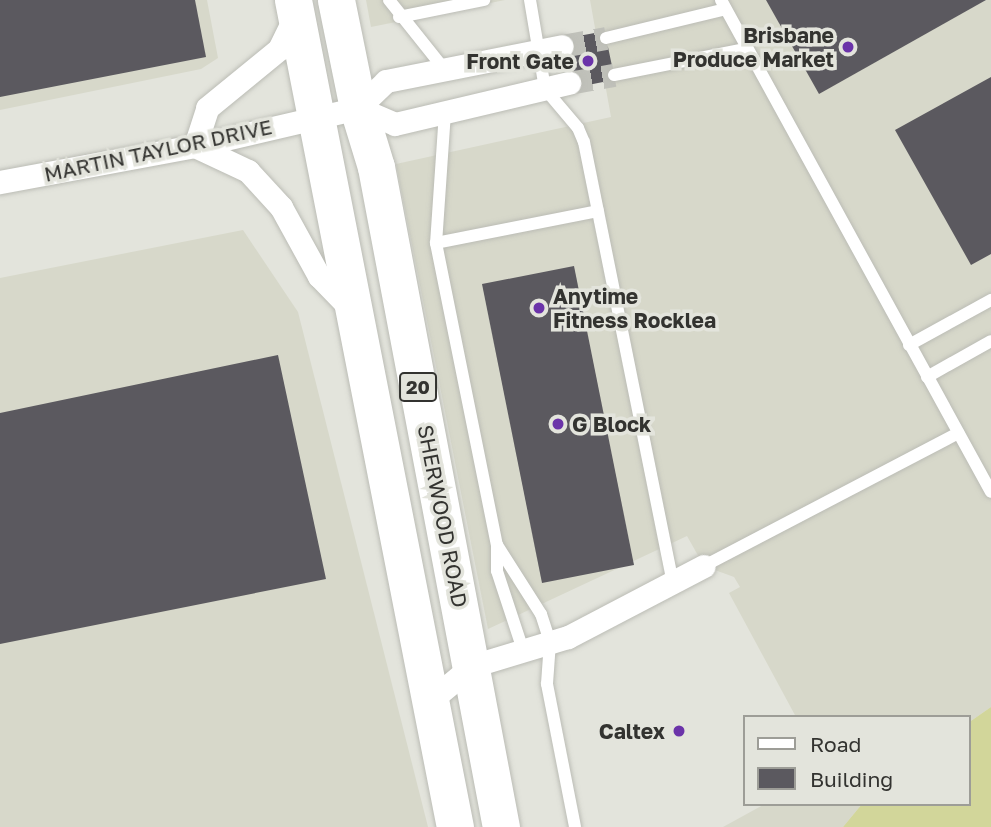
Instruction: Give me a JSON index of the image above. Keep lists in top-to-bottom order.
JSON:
{
  "streets": {
    "main road": ["20", "SHERWOOD ROAD"],
    "street": ["MARTIN TAYLOR DRIVE"]
  },
  "crossings": [
    ["MARTIN TAYLOR DRIVE", "20"],
    ["MARTIN TAYLOR DRIVE", "SHERWOOD ROAD"]
  ],
  "places": [
    "Brisbane Produce Market",
    "Front Gate",
    "Anytime Fitness Rocklea",
    "G Block",
    "Caltex"
  ],
  "legend": ["Road", "Building"]
}
